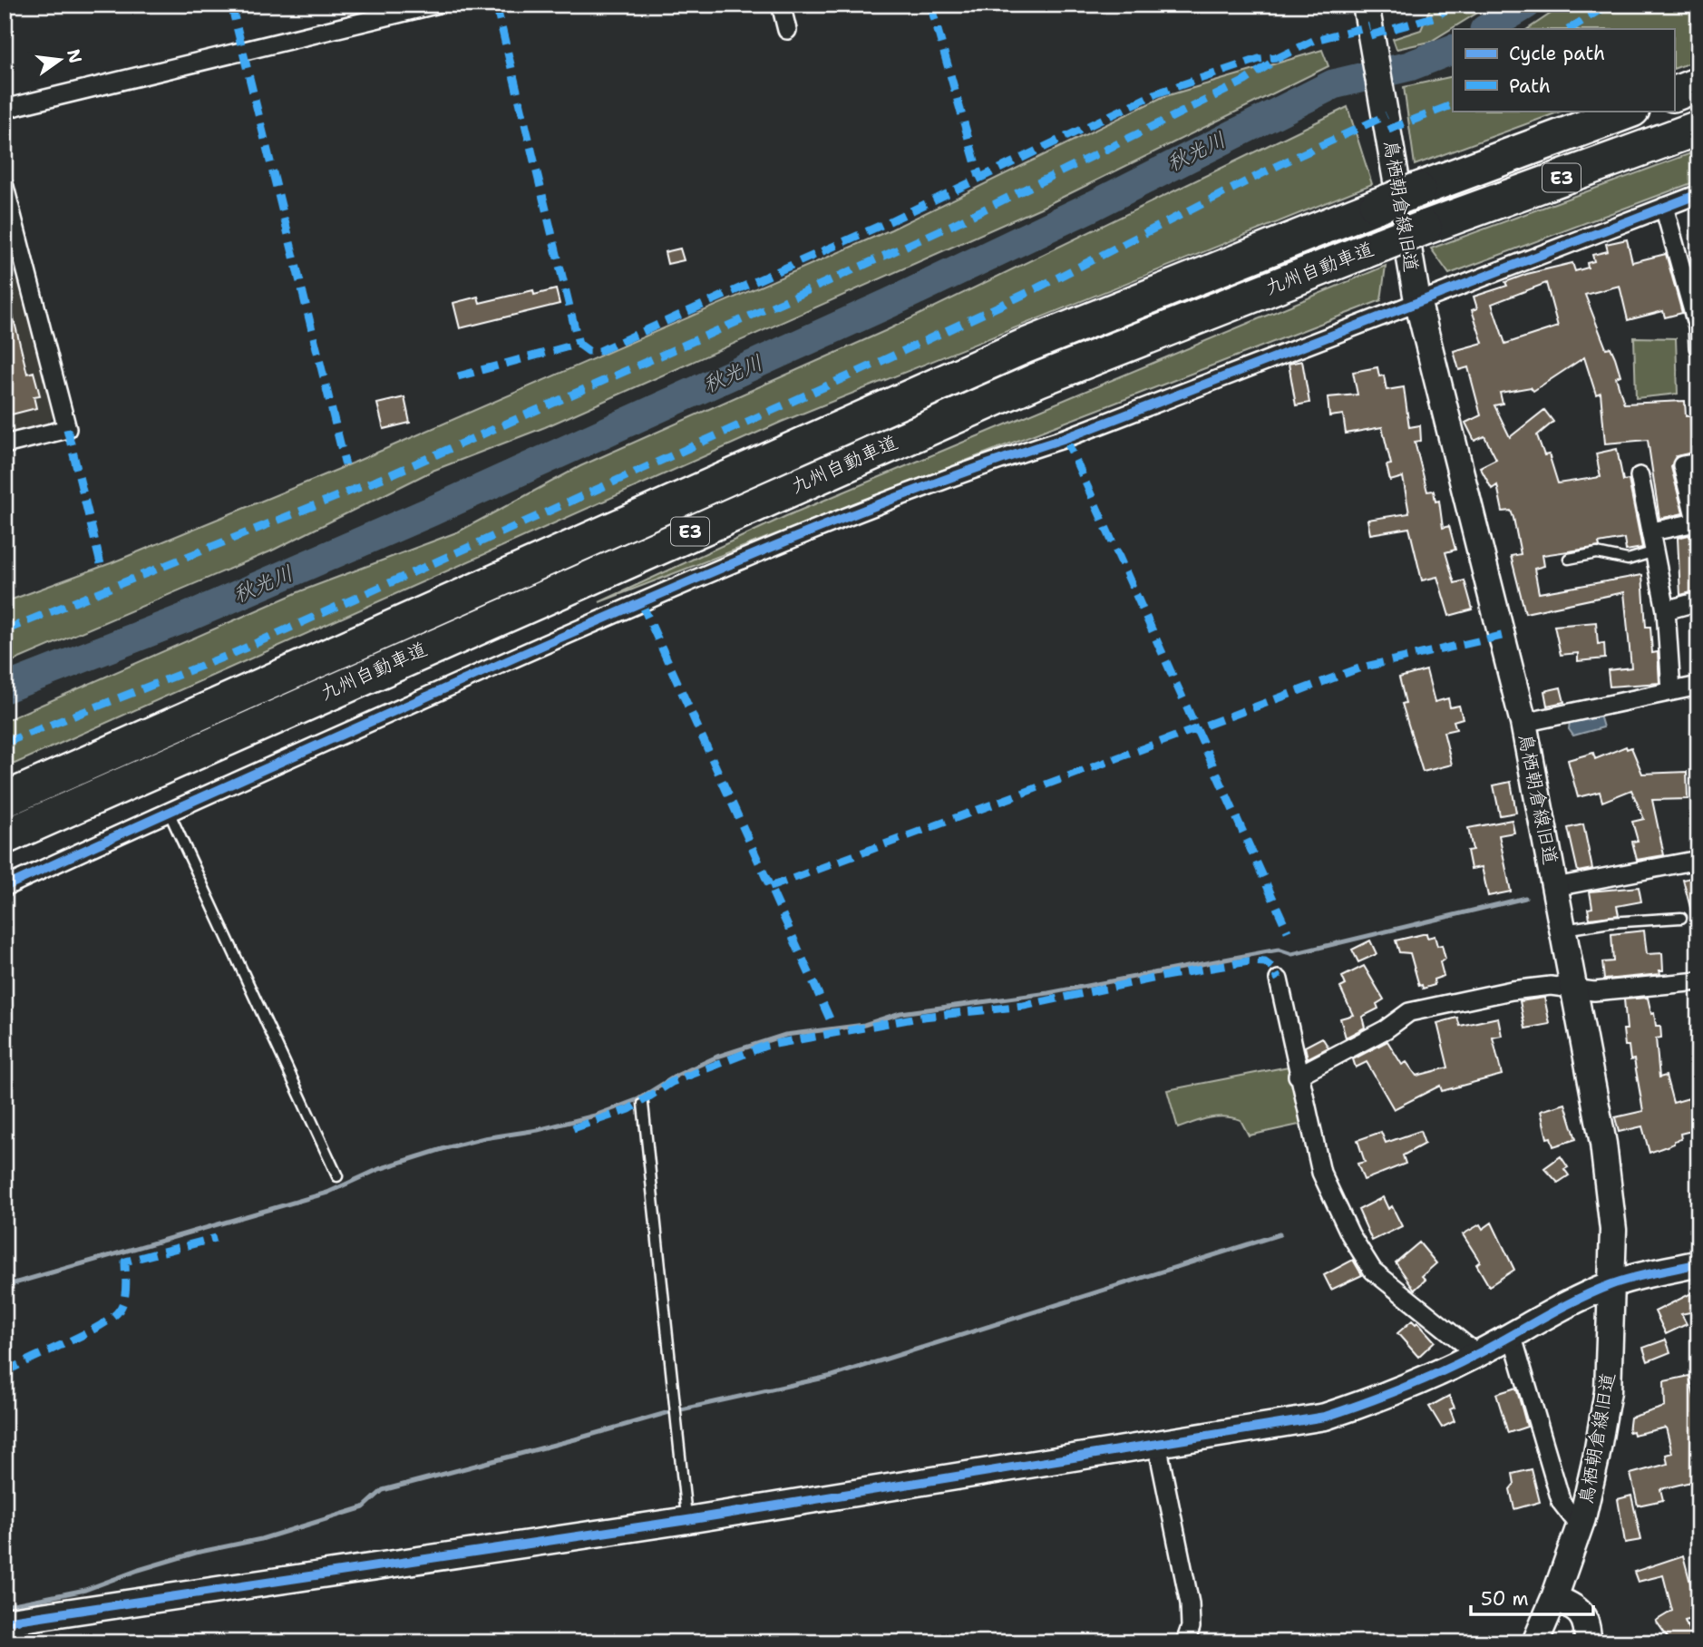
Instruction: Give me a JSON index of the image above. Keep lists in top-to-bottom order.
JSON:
{
  "streets": {
    "highway": ["E3", "九州自動車道"],
    "street": ["鳥栖朝倉線旧道"]
  },
  "water": ["秋光川"],
  "legend": ["Cycle path", "Path"],
  "scale_bar": "50 m",
  "north": "right"
}
